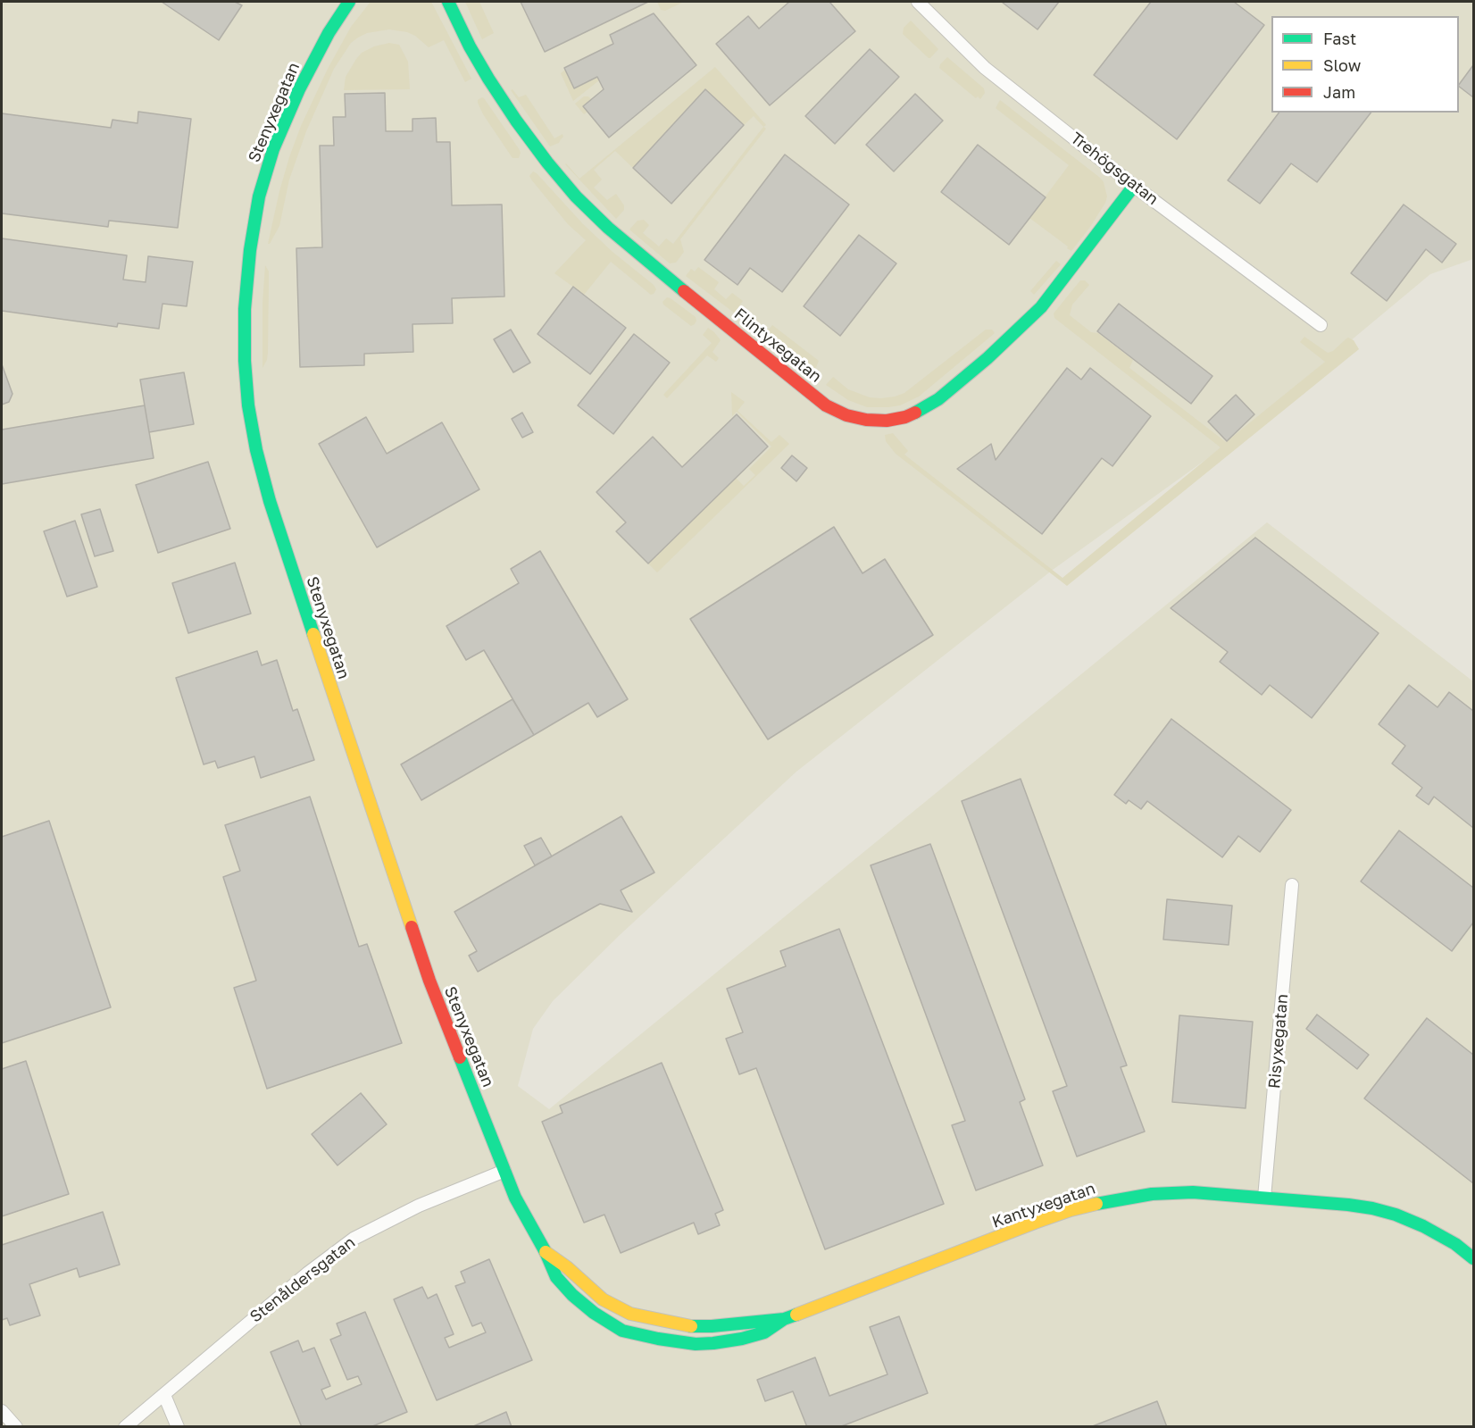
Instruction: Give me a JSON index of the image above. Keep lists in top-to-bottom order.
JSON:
{
  "streets": {
    "street": [
      "Stenyxegatan",
      "Trehögsgatan",
      "Flintyxegatan",
      "Risyxegatan",
      "Kantyxegatan",
      "Stenåldersgatan"
    ]
  },
  "crossings": [
    ["Stenyxegatan", "Kantyxegatan"],
    ["Stenyxegatan", "Stenåldersgatan"],
    ["Trehögsgatan", "Flintyxegatan"],
    ["Risyxegatan", "Kantyxegatan"]
  ],
  "legend": ["Fast", "Slow", "Jam"]
}
